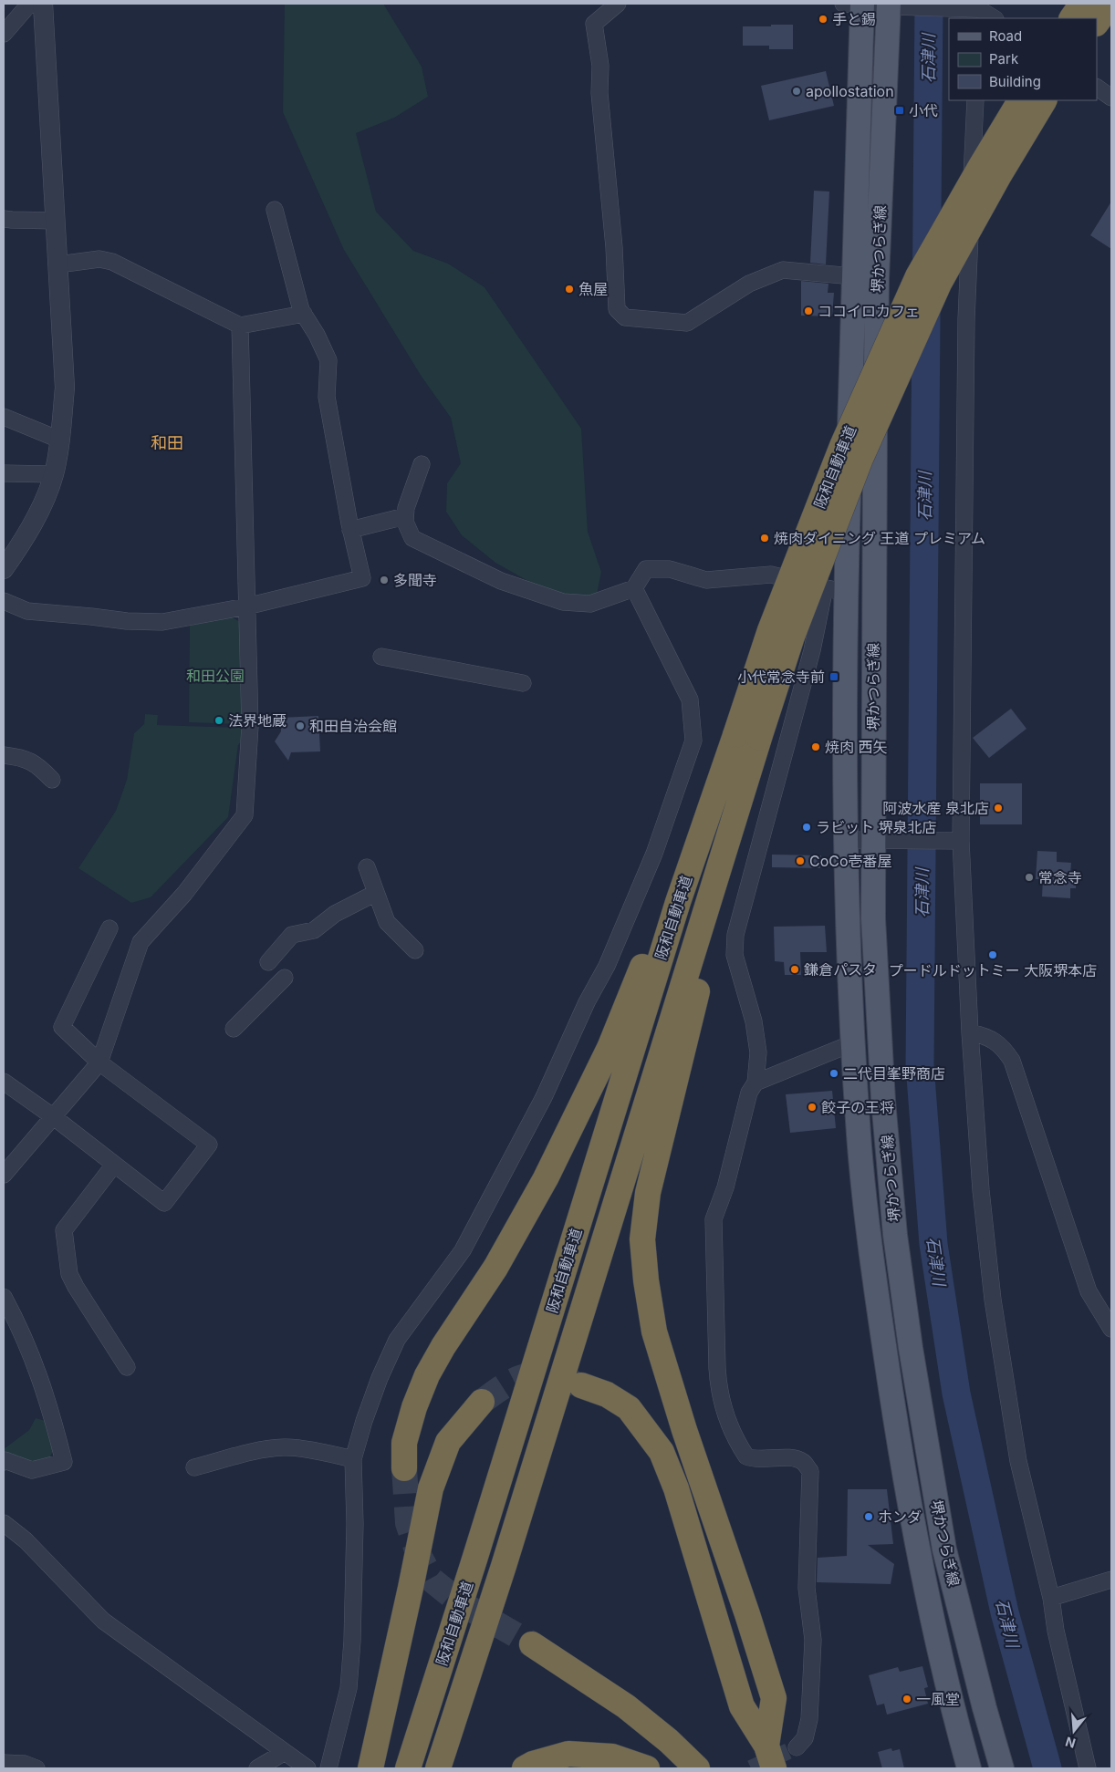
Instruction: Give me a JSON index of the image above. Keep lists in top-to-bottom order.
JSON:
{
  "streets": {
    "highway": ["阪和自動車道"],
    "main road": ["堺かつらぎ線"]
  },
  "districts": ["和田"],
  "water": ["石津川"],
  "parks": ["和田公園"],
  "places": {
    "other": [
      "手と錫",
      "apollostation",
      "魚屋",
      "ココイロカフェ",
      "焼肉ダイニング 王道 プレミアム",
      "多聞寺",
      "法界地蔵",
      "和田自治会館",
      "焼肉 西矢",
      "阿波水産 泉北店",
      "ラビット 堺泉北店",
      "CoCo壱番屋",
      "常念寺",
      "プードルドットミー 大阪堺本店",
      "鎌倉パスタ",
      "二代目峯野商店",
      "餃子の王将",
      "ホンダ",
      "一風堂"
    ],
    "transit": ["小代", "小代常念寺前"]
  },
  "legend": ["Road", "Park", "Building"],
  "north": "bottom"
}
